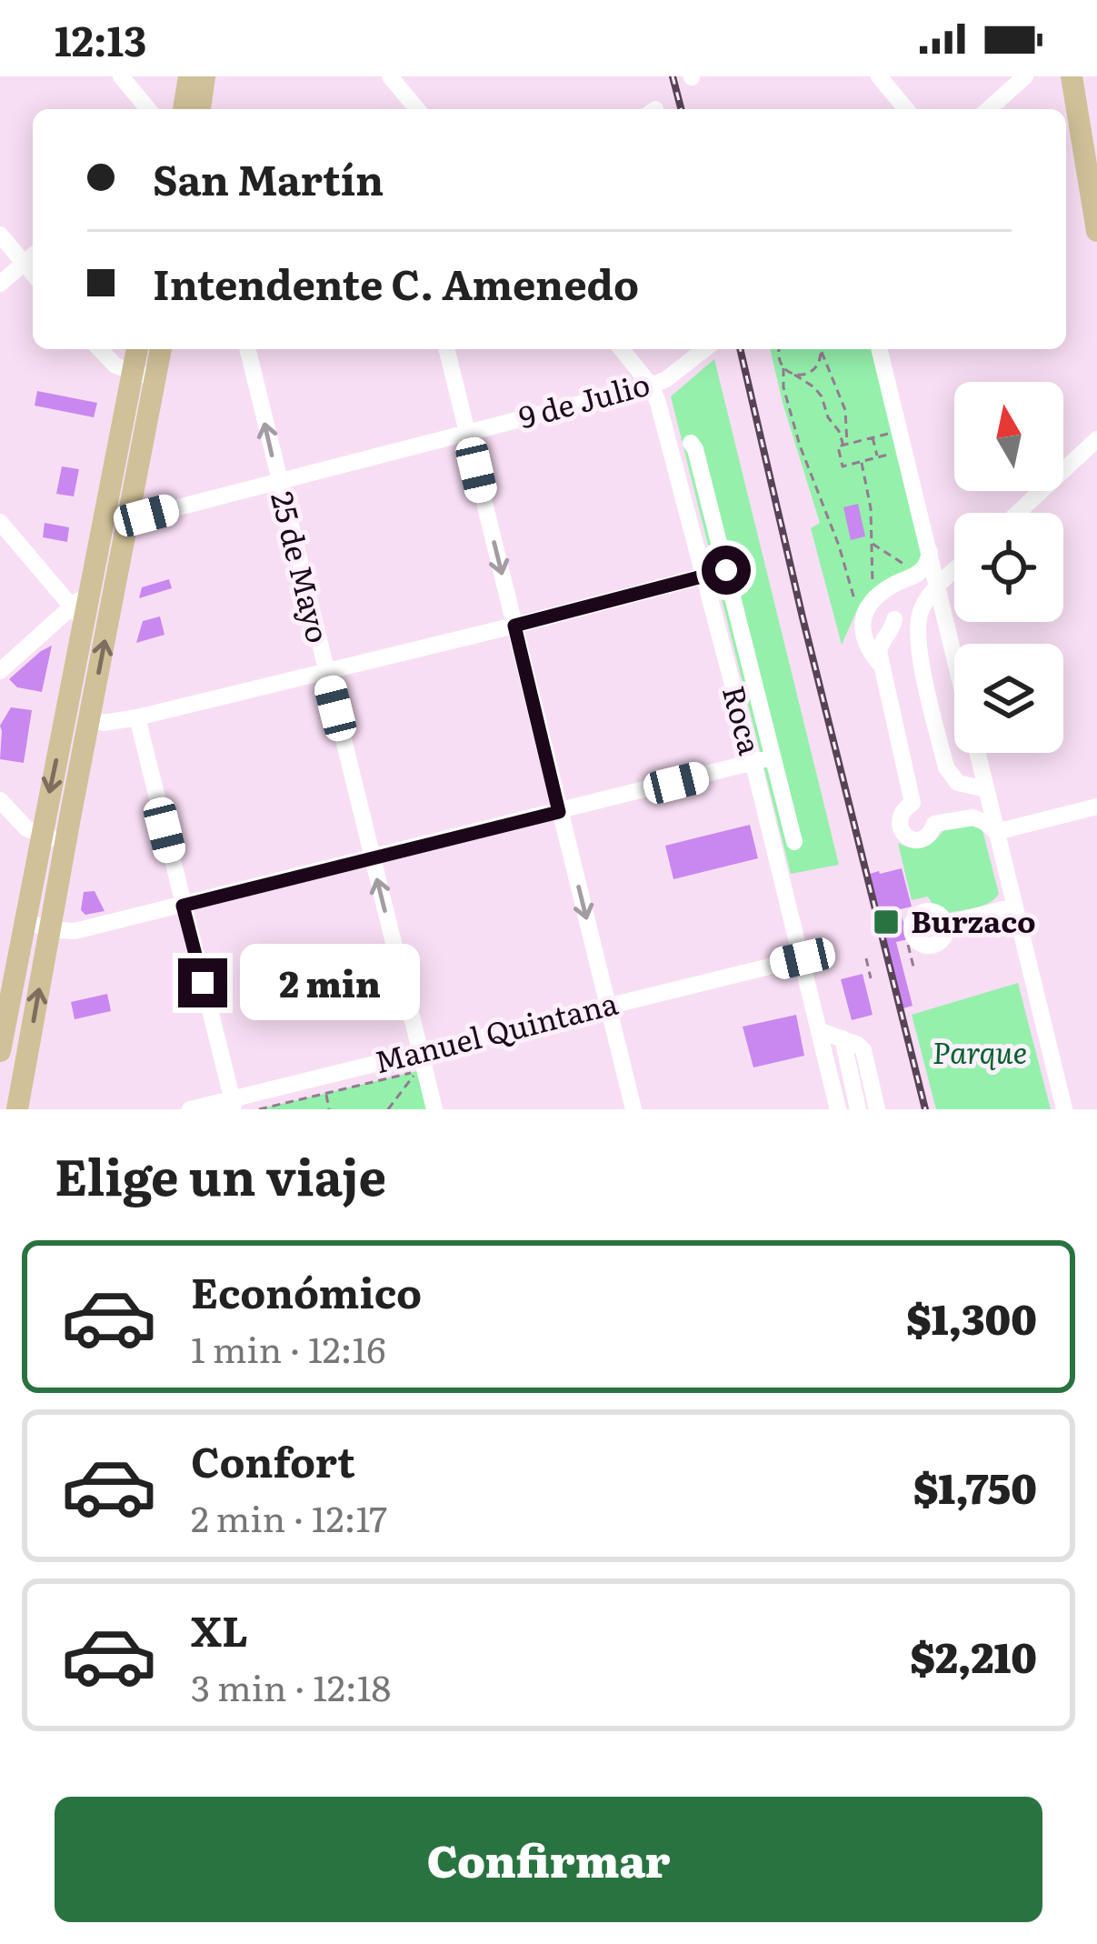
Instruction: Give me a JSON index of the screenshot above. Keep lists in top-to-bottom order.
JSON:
{
  "streets": {
    "street": [
      "9 de Julio",
      "25 de Mayo",
      "Roca",
      "Manuel Quintana"
    ]
  },
  "crossings": [
    ["9 de Julio", "25 de Mayo"],
    ["9 de Julio", "Roca"],
    ["25 de Mayo", "Manuel Quintana"],
    ["Roca", "Manuel Quintana"]
  ],
  "one_way": ["25 de Mayo"],
  "parks": ["Parque"],
  "places": {
    "transit": ["Burzaco"]
  },
  "north": "top",
  "page": {
    "status": "12:13",
    "banner": ["San Martín", "Intendente C. Amenedo"],
    "bubble": "2 min",
    "heading": "Elige un viaje",
    "list": [
      {
        "name": "Económico",
        "note": "1 min · 12:16",
        "value": "$1,300"
      },
      {
        "name": "Confort",
        "note": "2 min · 12:17",
        "value": "$1,750"
      },
      {
        "name": "XL",
        "note": "3 min · 12:18",
        "value": "$2,210"
      }
    ],
    "buttons": "Confirmar"
  }
}
